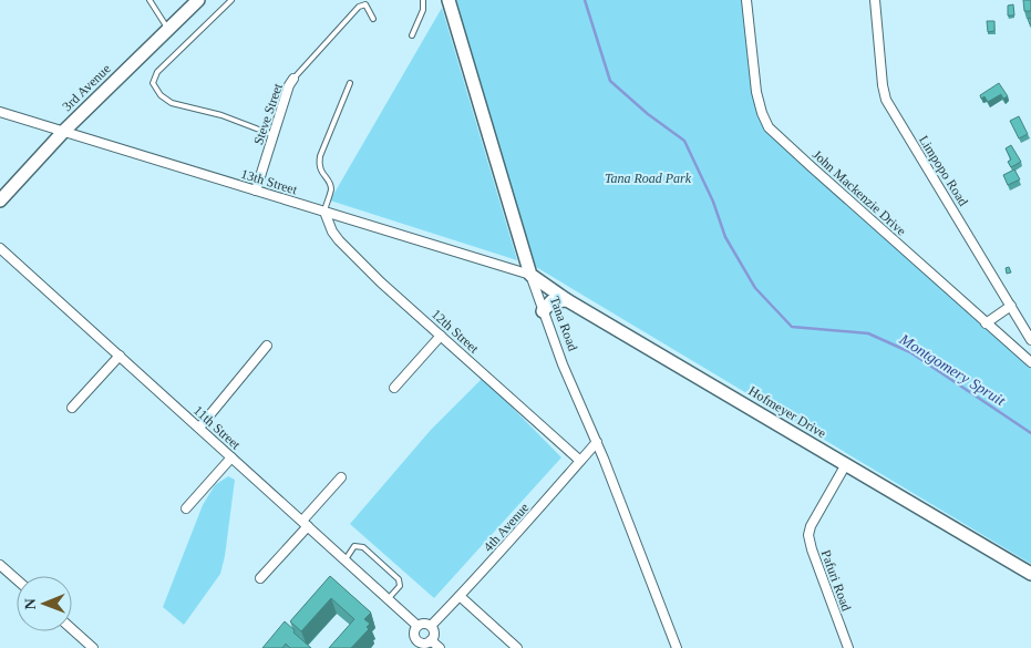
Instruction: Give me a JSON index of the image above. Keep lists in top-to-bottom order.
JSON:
{
  "streets": {
    "main road": ["3rd Avenue", "Tana Road", "Hofmeyer Drive"],
    "street": [
      "Steve Street",
      "Limpopo Road",
      "13th Street",
      "John Mackenzie Drive",
      "12th Street",
      "11th Street",
      "4th Avenue",
      "Pafuri Road"
    ]
  },
  "crossings": [
    ["3rd Avenue", "13th Street"],
    ["Steve Street", "13th Street"],
    ["13th Street", "Tana Road"],
    ["13th Street", "12th Street"],
    ["13th Street", "Hofmeyer Drive"],
    ["Tana Road", "Hofmeyer Drive"],
    ["Tana Road", "4th Avenue"],
    ["12th Street", "4th Avenue"],
    ["Hofmeyer Drive", "Pafuri Road"],
    ["11th Street", "4th Avenue"]
  ],
  "water": ["Montgomery Spruit"],
  "parks": ["Tana Road Park"],
  "north": "left"
}
